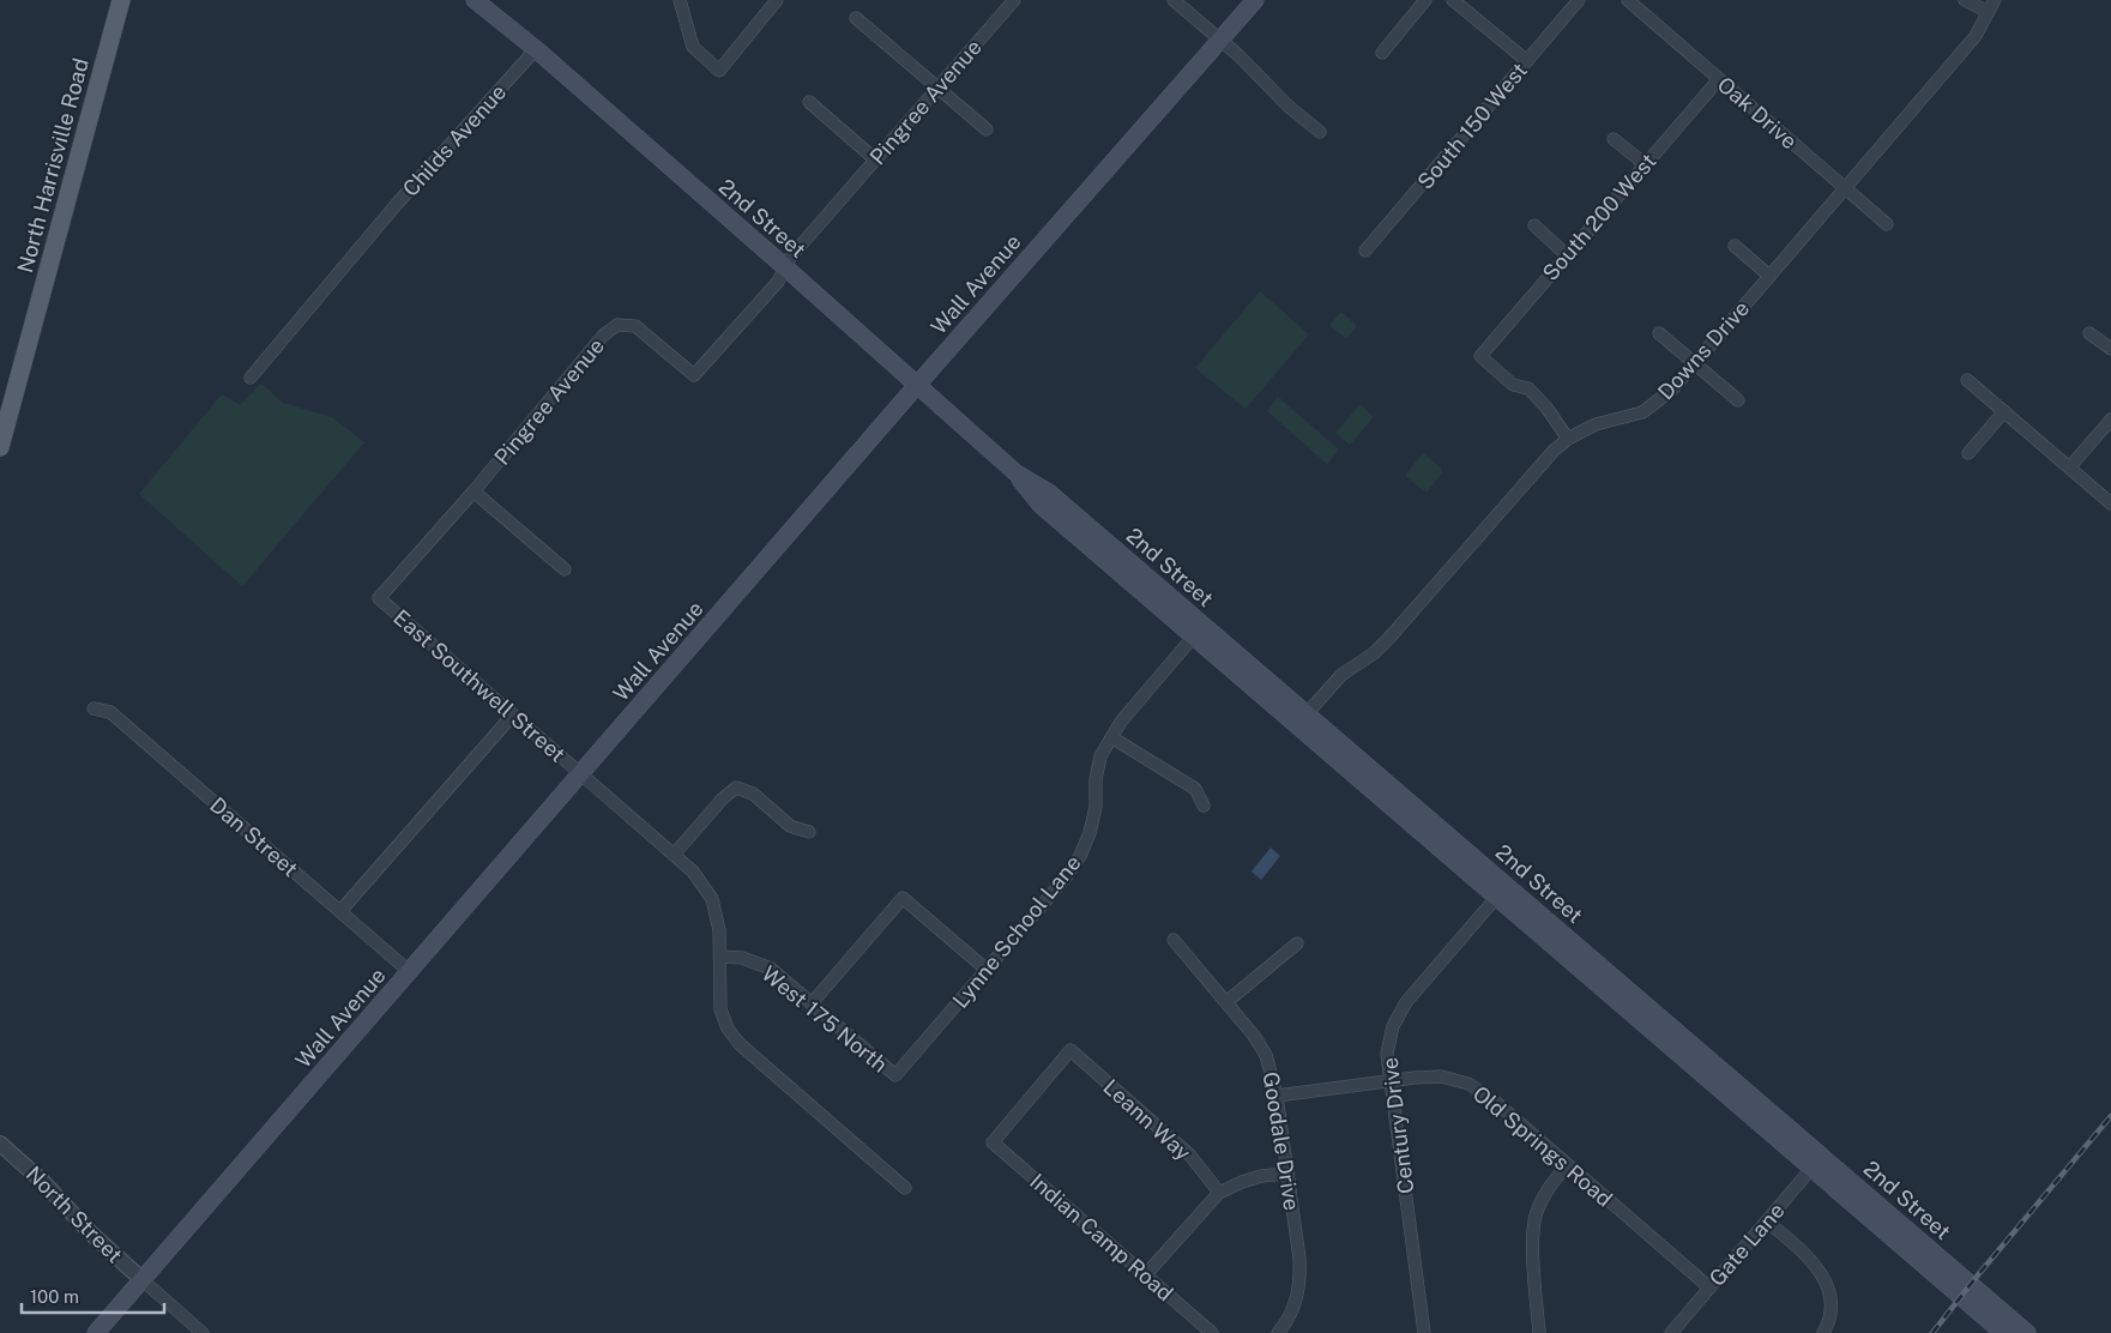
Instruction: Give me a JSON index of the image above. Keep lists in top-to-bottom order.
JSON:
{
  "streets": {
    "main road": ["North Harrisville Road", "2nd Street", "Wall Avenue"],
    "street": [
      "Pingree Avenue",
      "Oak Drive",
      "South 150 West",
      "Childs Avenue",
      "South 200 West",
      "Downs Drive",
      "East Southwell Street",
      "Dan Street",
      "Lynne School Lane",
      "West 175 North",
      "Leann Way",
      "Century Drive",
      "Goodale Drive",
      "Old Springs Road",
      "North Street",
      "Indian Camp Road",
      "Gate Lane"
    ]
  },
  "crossings": [
    ["Pingree Avenue", "2nd Street"],
    ["Pingree Avenue", "East Southwell Street"],
    ["Oak Drive", "South 200 West"],
    ["Oak Drive", "Downs Drive"],
    ["Childs Avenue", "2nd Street"],
    ["South 200 West", "Downs Drive"],
    ["2nd Street", "Wall Avenue"],
    ["2nd Street", "Downs Drive"],
    ["2nd Street", "Lynne School Lane"],
    ["2nd Street", "Century Drive"],
    ["2nd Street", "Gate Lane"],
    ["Wall Avenue", "East Southwell Street"],
    ["Wall Avenue", "Dan Street"],
    ["Wall Avenue", "North Street"],
    ["East Southwell Street", "West 175 North"],
    ["Lynne School Lane", "West 175 North"],
    ["Leann Way", "Indian Camp Road"],
    ["Century Drive", "Old Springs Road"],
    ["Goodale Drive", "Old Springs Road"],
    ["Old Springs Road", "Gate Lane"]
  ],
  "scale_bar": "100 m"
}
